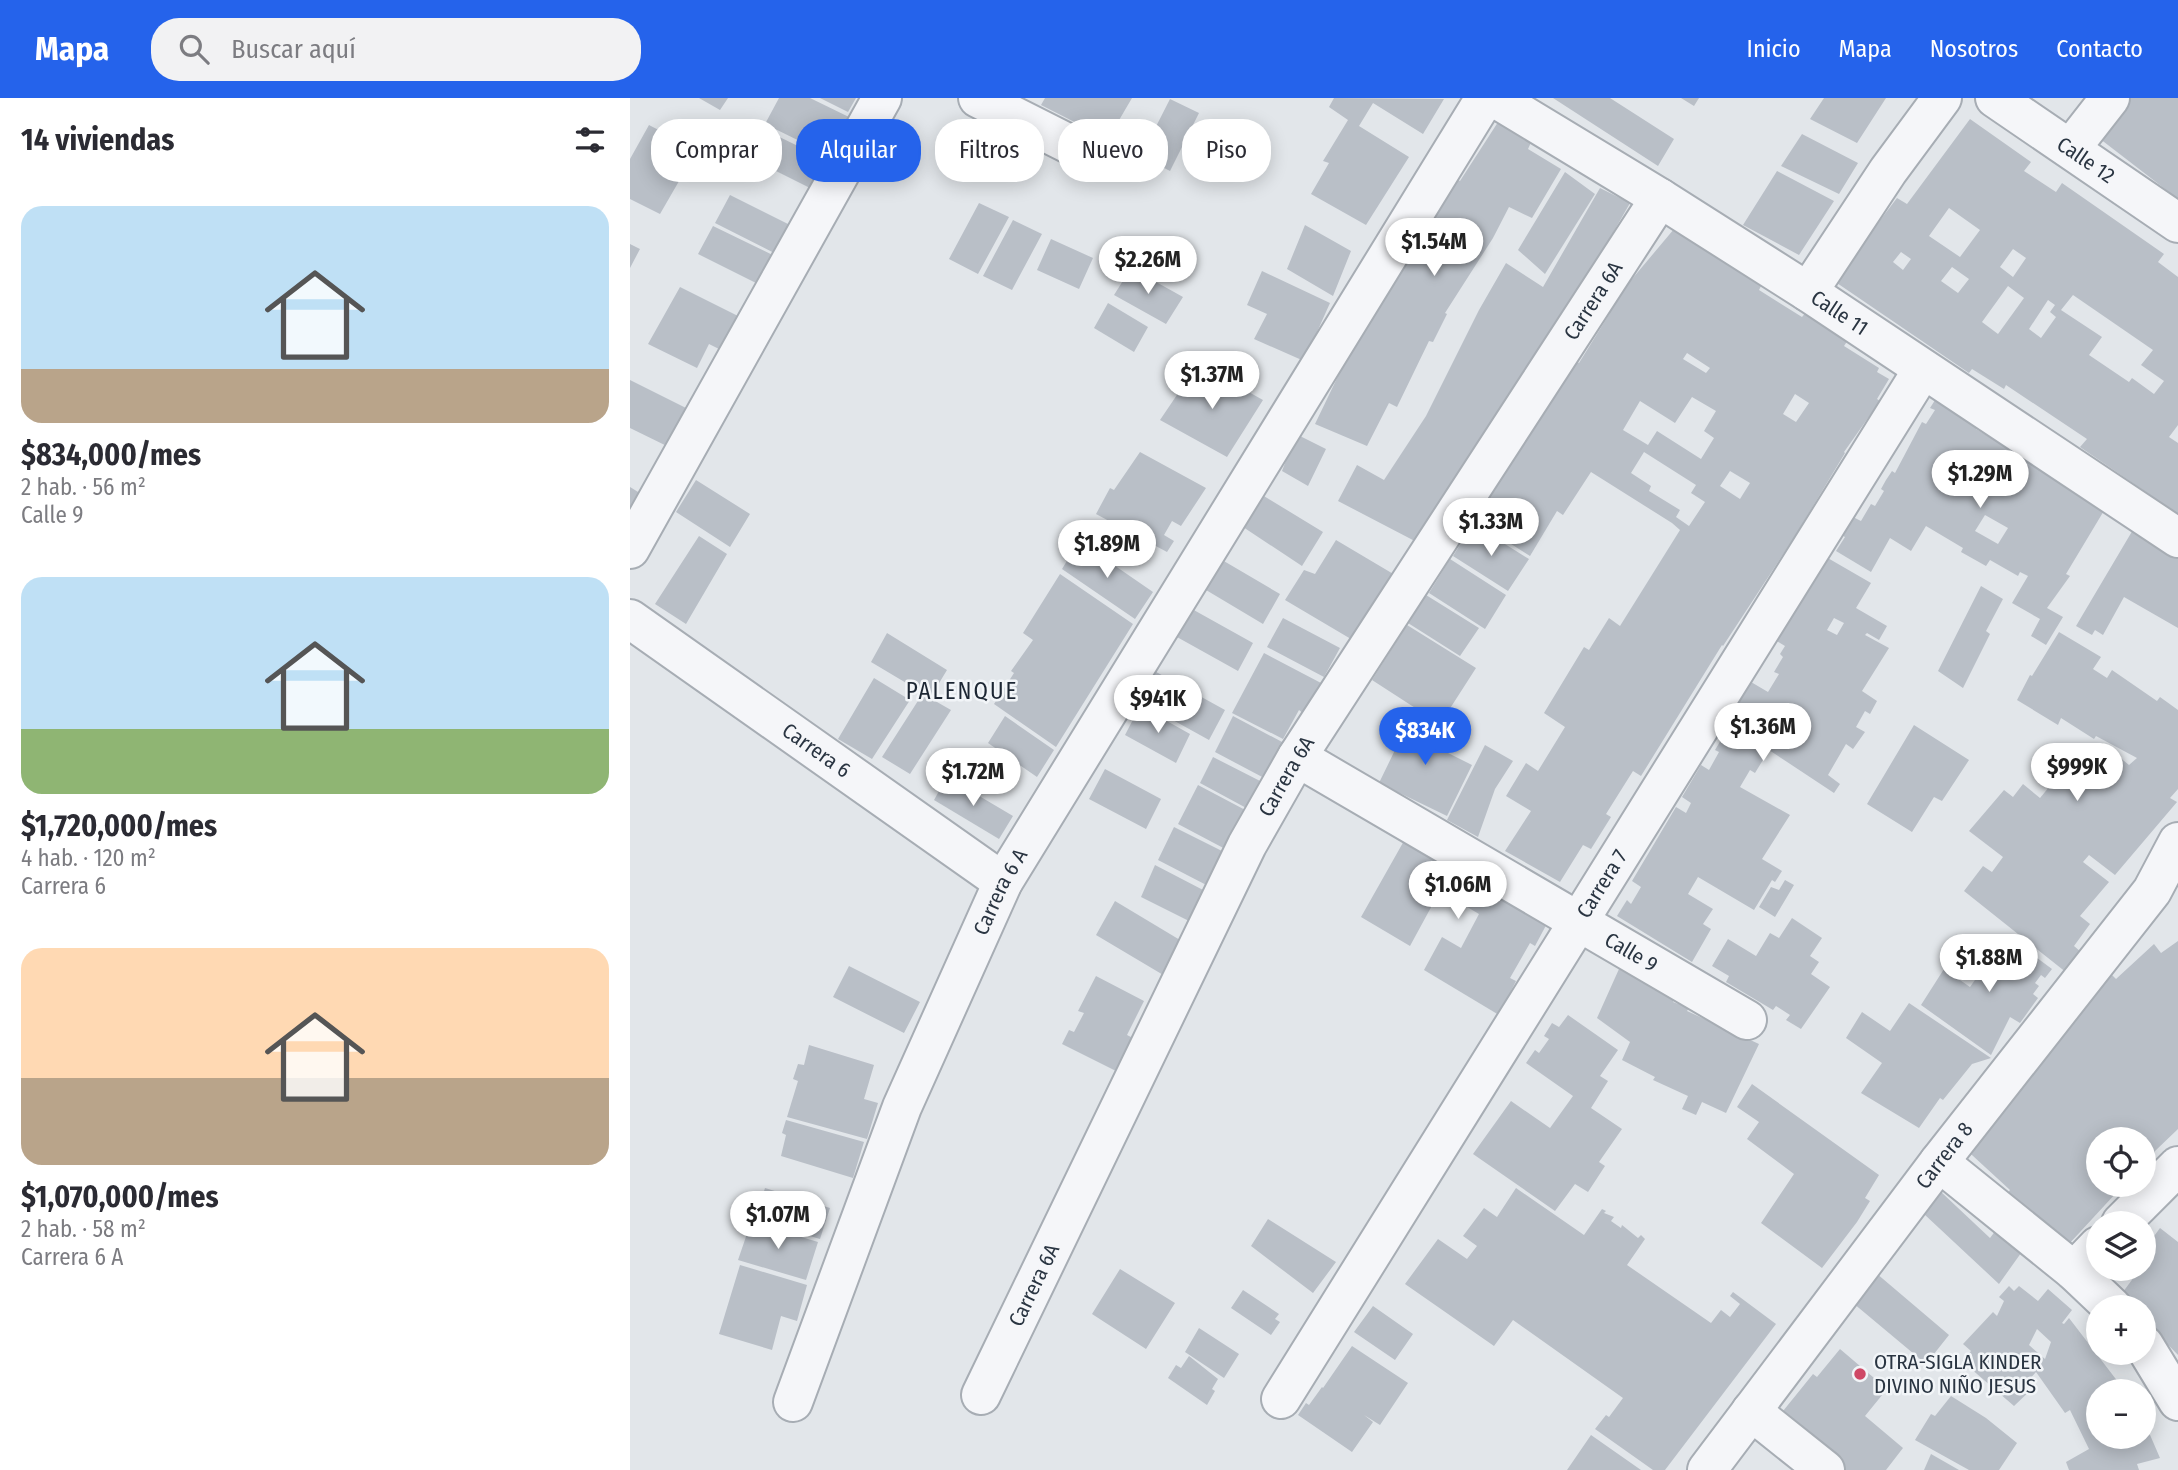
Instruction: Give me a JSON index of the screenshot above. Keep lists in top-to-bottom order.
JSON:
{
  "streets": {
    "street": [
      "Calle 12",
      "Carrera 6A",
      "Calle 11",
      "Carrera 6",
      "Carrera 7",
      "Carrera 6 A",
      "Calle 9",
      "Carrera 8"
    ]
  },
  "crossings": [
    ["Carrera 6A", "Calle 11"],
    ["Carrera 6A", "Calle 9"],
    ["Calle 11", "Carrera 7"],
    ["Carrera 6", "Carrera 6 A"],
    ["Carrera 7", "Calle 9"]
  ],
  "districts": ["PALENQUE"],
  "places": ["OTRA-SIGLA KINDER DIVINO NIÑO JESUS"],
  "page": {
    "header": "Mapa",
    "search": "Buscar aquí",
    "nav": [
      "Inicio",
      "Mapa",
      "Nosotros",
      "Contacto"
    ],
    "heading": "14 viviendas",
    "chip": [
      "Comprar",
      "Alquilar",
      "Filtros",
      "Nuevo",
      "Piso"
    ],
    "list": [
      {
        "name": "$834,000/mes",
        "note": "2 hab. · 56 m² · Calle 9"
      },
      {
        "name": "$1,720,000/mes",
        "note": "4 hab. · 120 m² · Carrera 6"
      },
      {
        "name": "$1,070,000/mes",
        "note": "2 hab. · 58 m² · Carrera 6 A"
      }
    ],
    "price": [
      "$1.54M",
      "$2.26M",
      "$1.37M",
      "$1.29M",
      "$1.33M",
      "$1.89M",
      "$941K",
      "$1.36M",
      "$834K",
      "$999K",
      "$1.72M",
      "$1.06M",
      "$1.88M",
      "$1.07M"
    ],
    "map_buttons": ["+", "−"]
  }
}
